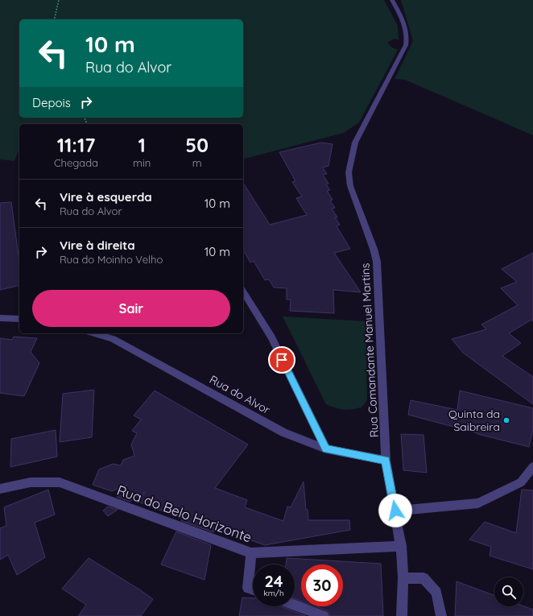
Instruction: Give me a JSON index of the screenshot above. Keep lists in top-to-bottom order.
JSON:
{
  "streets": {
    "street": ["Rua Comandante Manuel Martins", "Rua do Alvor", "Rua do Belo Horizonte"]
  },
  "crossings": [
    ["Rua Comandante Manuel Martins", "Rua do Alvor"],
    ["Rua Comandante Manuel Martins", "Rua do Belo Horizonte"]
  ],
  "places": ["Quinta da Saibreira"],
  "page": {
    "turn": ["10 m", "Rua do Alvor"],
    "then": "Depois",
    "eta": [
      "11:17",
      "Chegada",
      "1",
      "min",
      "50",
      "m"
    ],
    "list": [
      {
        "name": "Vire à esquerda",
        "note": "Rua do Alvor",
        "value": "10 m"
      },
      {
        "name": "Vire à direita",
        "note": "Rua do Moinho Velho",
        "value": "10 m"
      }
    ],
    "buttons": "Sair",
    "speed": "24 km/h",
    "limit": "30"
  }
}
